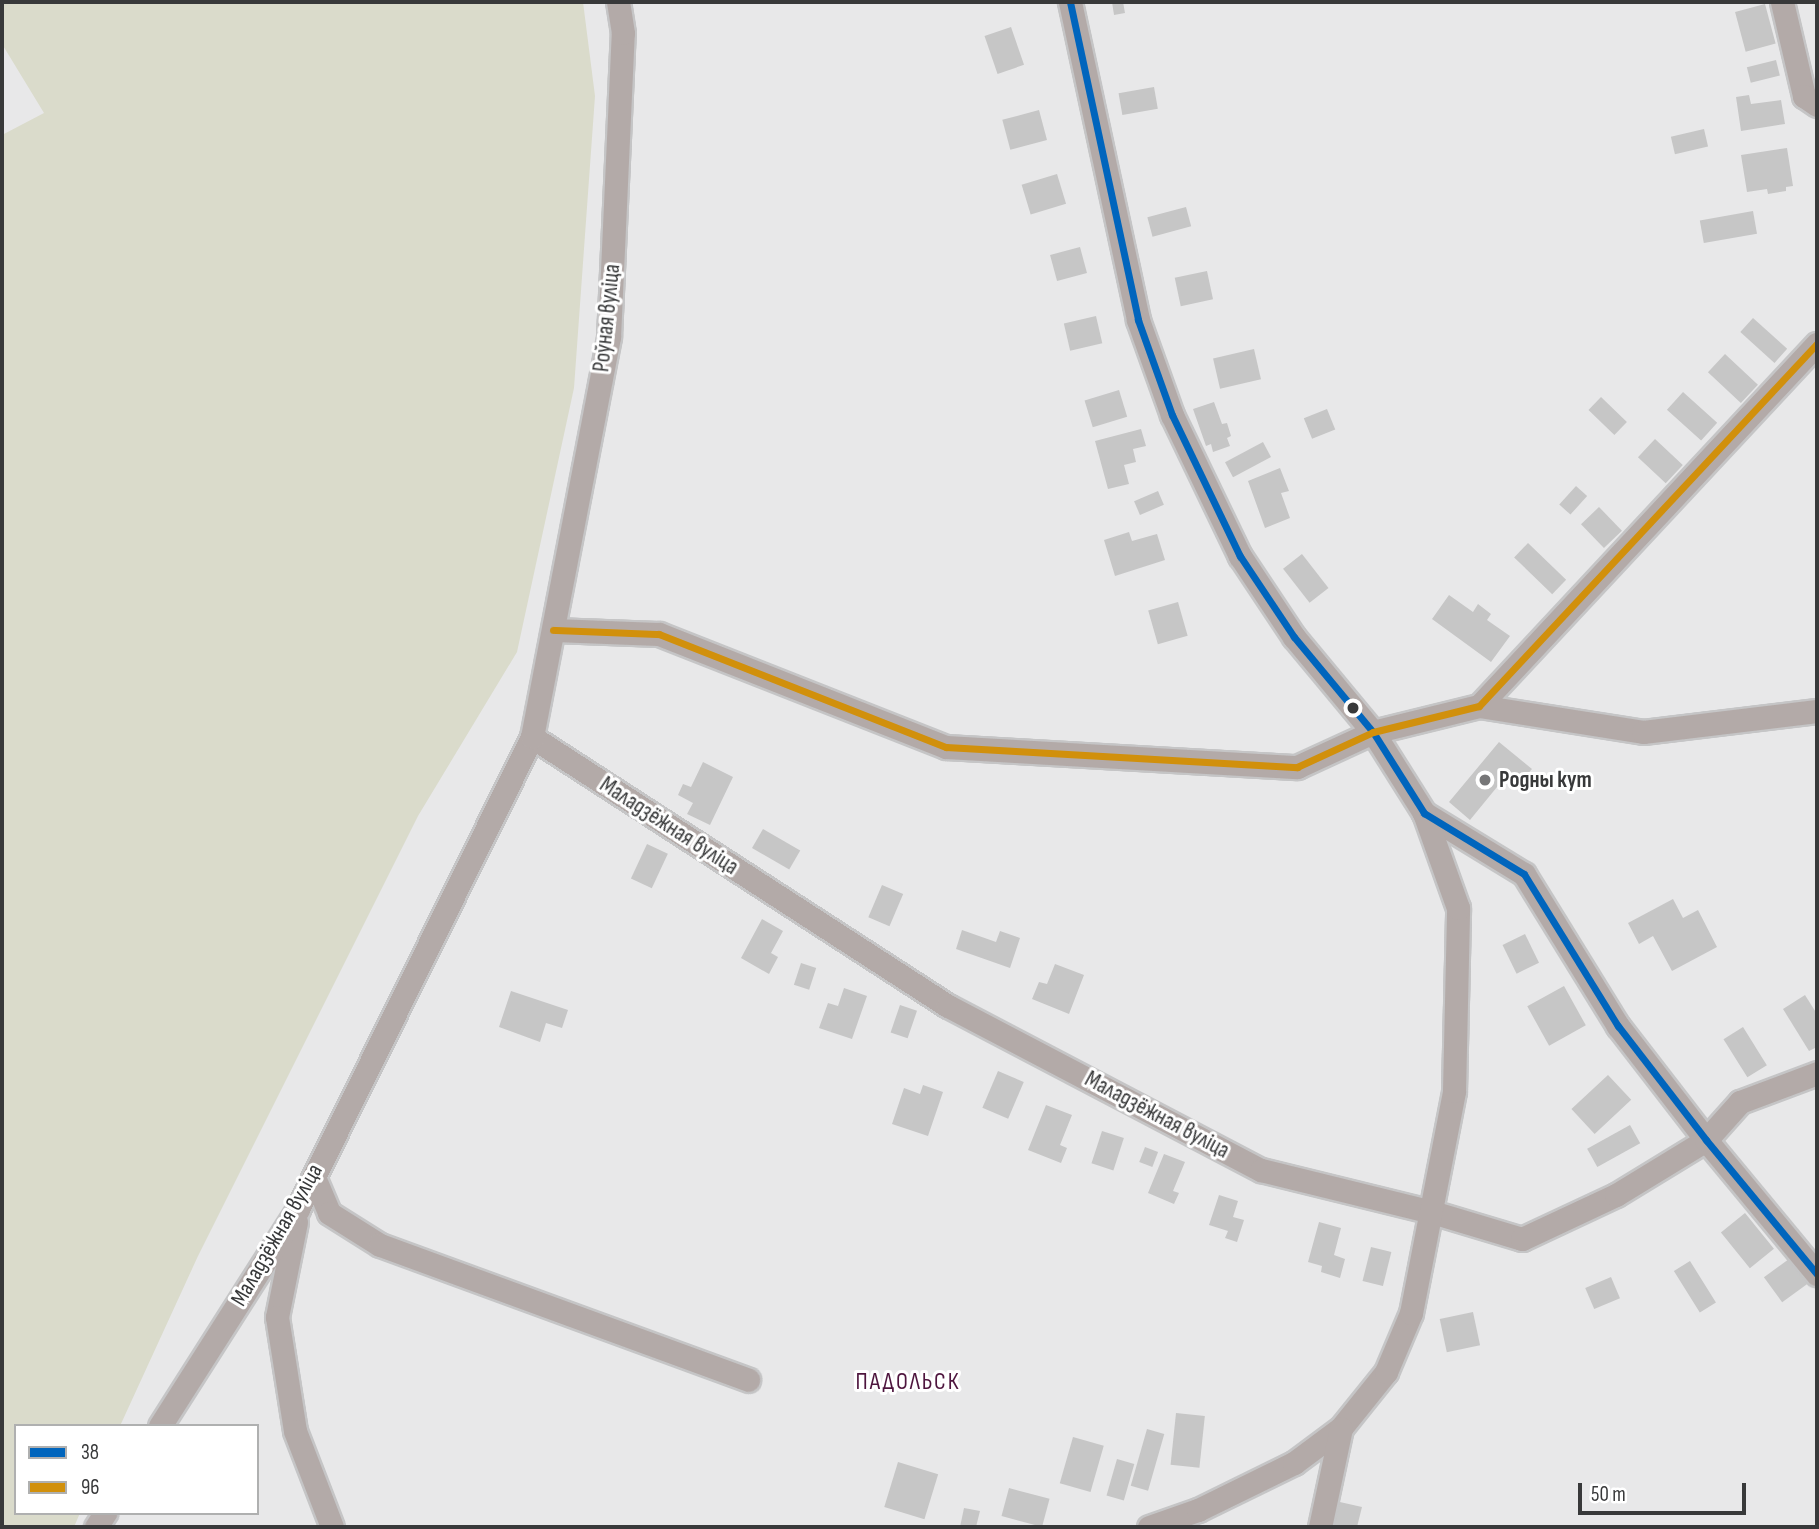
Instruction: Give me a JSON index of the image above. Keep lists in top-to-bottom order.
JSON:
{
  "streets": {
    "street": ["Роўная вуліца", "Маладзёжная вуліца"]
  },
  "crossings": [
    ["Роўная вуліца", "Маладзёжная вуліца"]
  ],
  "districts": ["ПАДОЛЬСК"],
  "places": ["Родны кут"],
  "lines": ["transit line 38", "transit line 96"],
  "legend": ["38", "96"],
  "scale_bar": "50 m"
}
